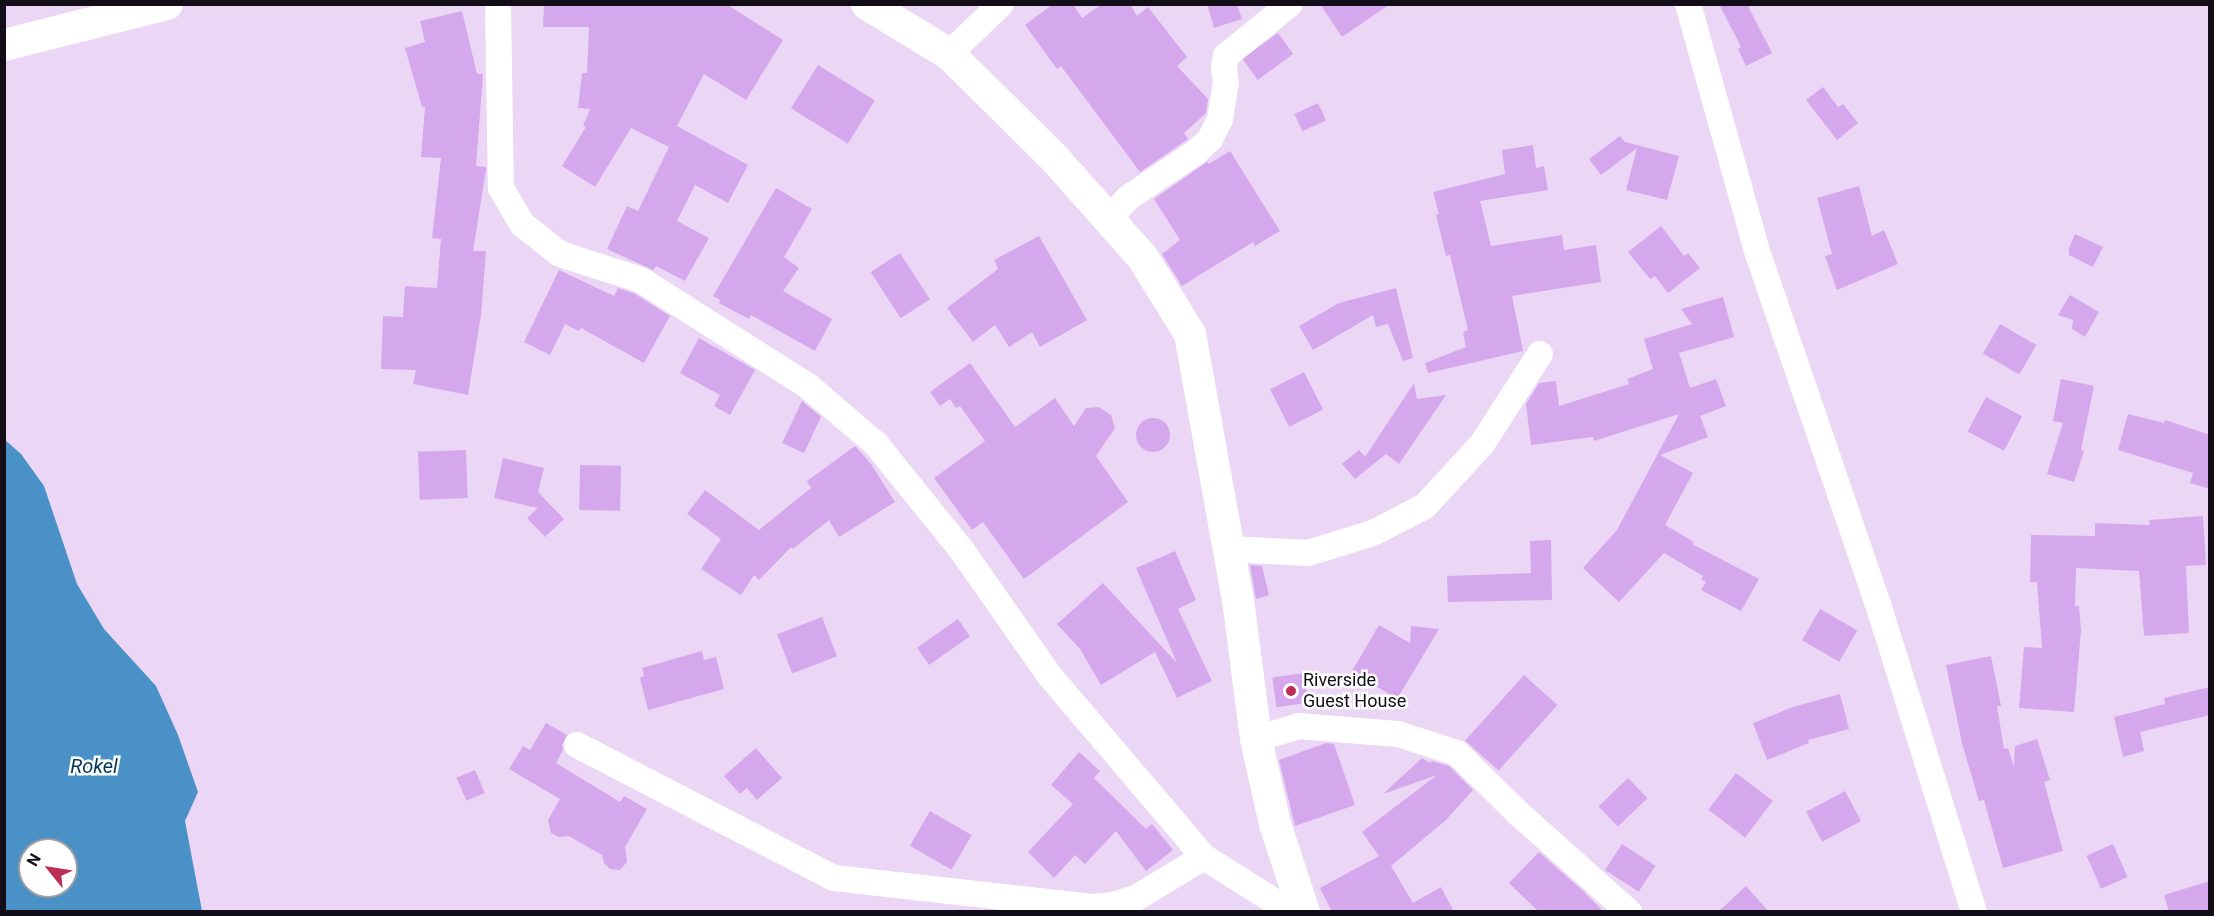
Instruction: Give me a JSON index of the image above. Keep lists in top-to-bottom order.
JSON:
{
  "water": ["Rokel"],
  "places": ["Riverside Guest House"],
  "north": "top left"
}
